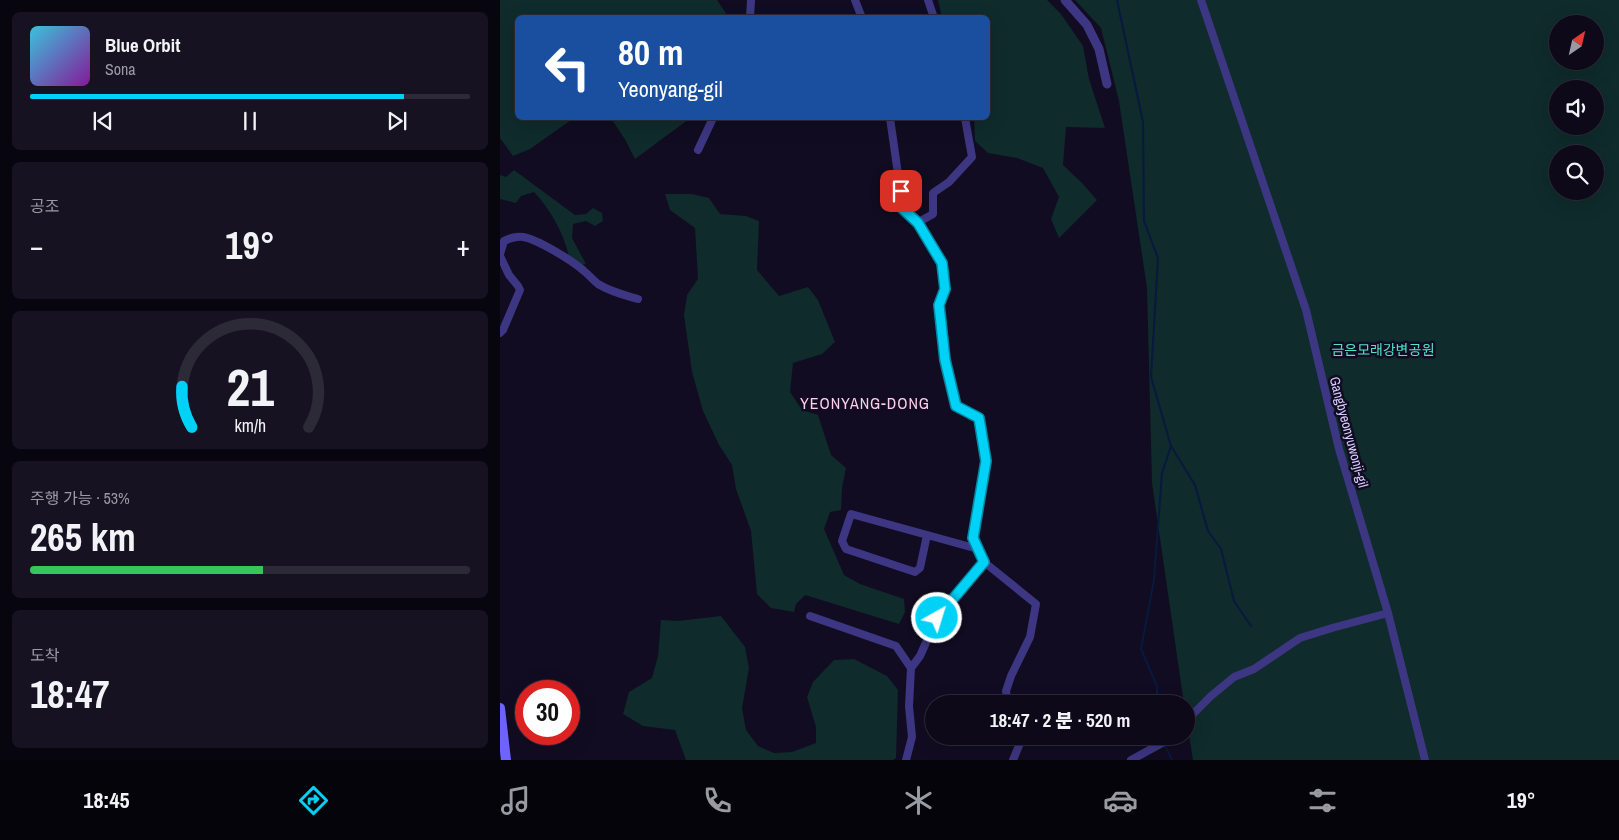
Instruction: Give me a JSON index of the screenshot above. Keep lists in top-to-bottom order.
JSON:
{
  "streets": {
    "street": ["Gangbyeonyuwonji-gil"]
  },
  "districts": ["YEONYANG-DONG"],
  "parks": ["금은모래강변공원"],
  "north": "top right",
  "page": {
    "turn": ["80 m", "Yeonyang-gil"],
    "song": ["Blue Orbit", "Sona"],
    "tile": [
      "공조",
      ["주행 가능 · 53%", "265 km"],
      ["도착", "18:47"]
    ],
    "heat": ["−", "19°", "+"],
    "limit": "30",
    "trip": "18:47 · 2 분 · 520 m",
    "tabs": ["18:45", "19°"],
    "gauge": ["21", "km/h"]
  }
}
